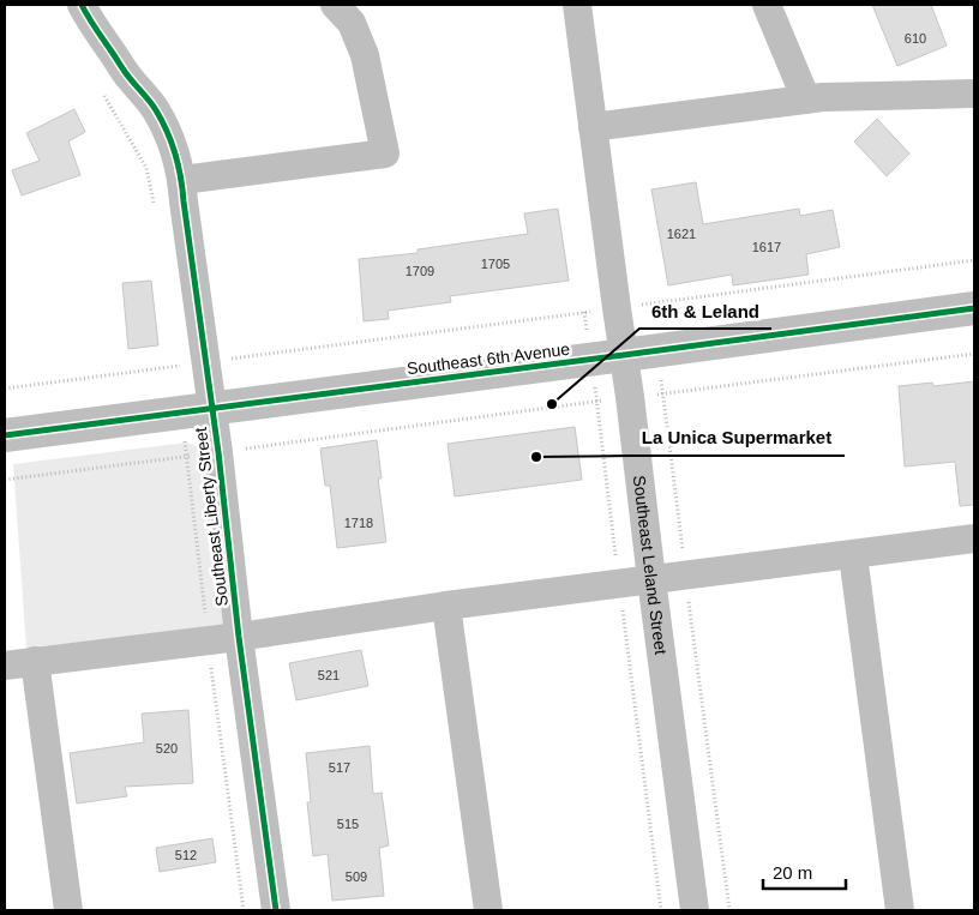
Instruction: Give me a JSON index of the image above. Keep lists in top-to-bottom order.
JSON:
{
  "streets": {
    "main road": ["Southeast 6th Avenue"],
    "street": ["Southeast Liberty Street", "Southeast Leland Street"]
  },
  "crossings": [
    ["Southeast 6th Avenue", "Southeast Liberty Street"],
    ["Southeast 6th Avenue", "Southeast Leland Street"]
  ],
  "places": ["6th & Leland", "La Unica Supermarket"],
  "house_numbers": [
    "610",
    "1621",
    "1617",
    "1705",
    "1709",
    "1718",
    "521",
    "520",
    "517",
    "515",
    "512",
    "509"
  ],
  "scale_bar": "20 m"
}
